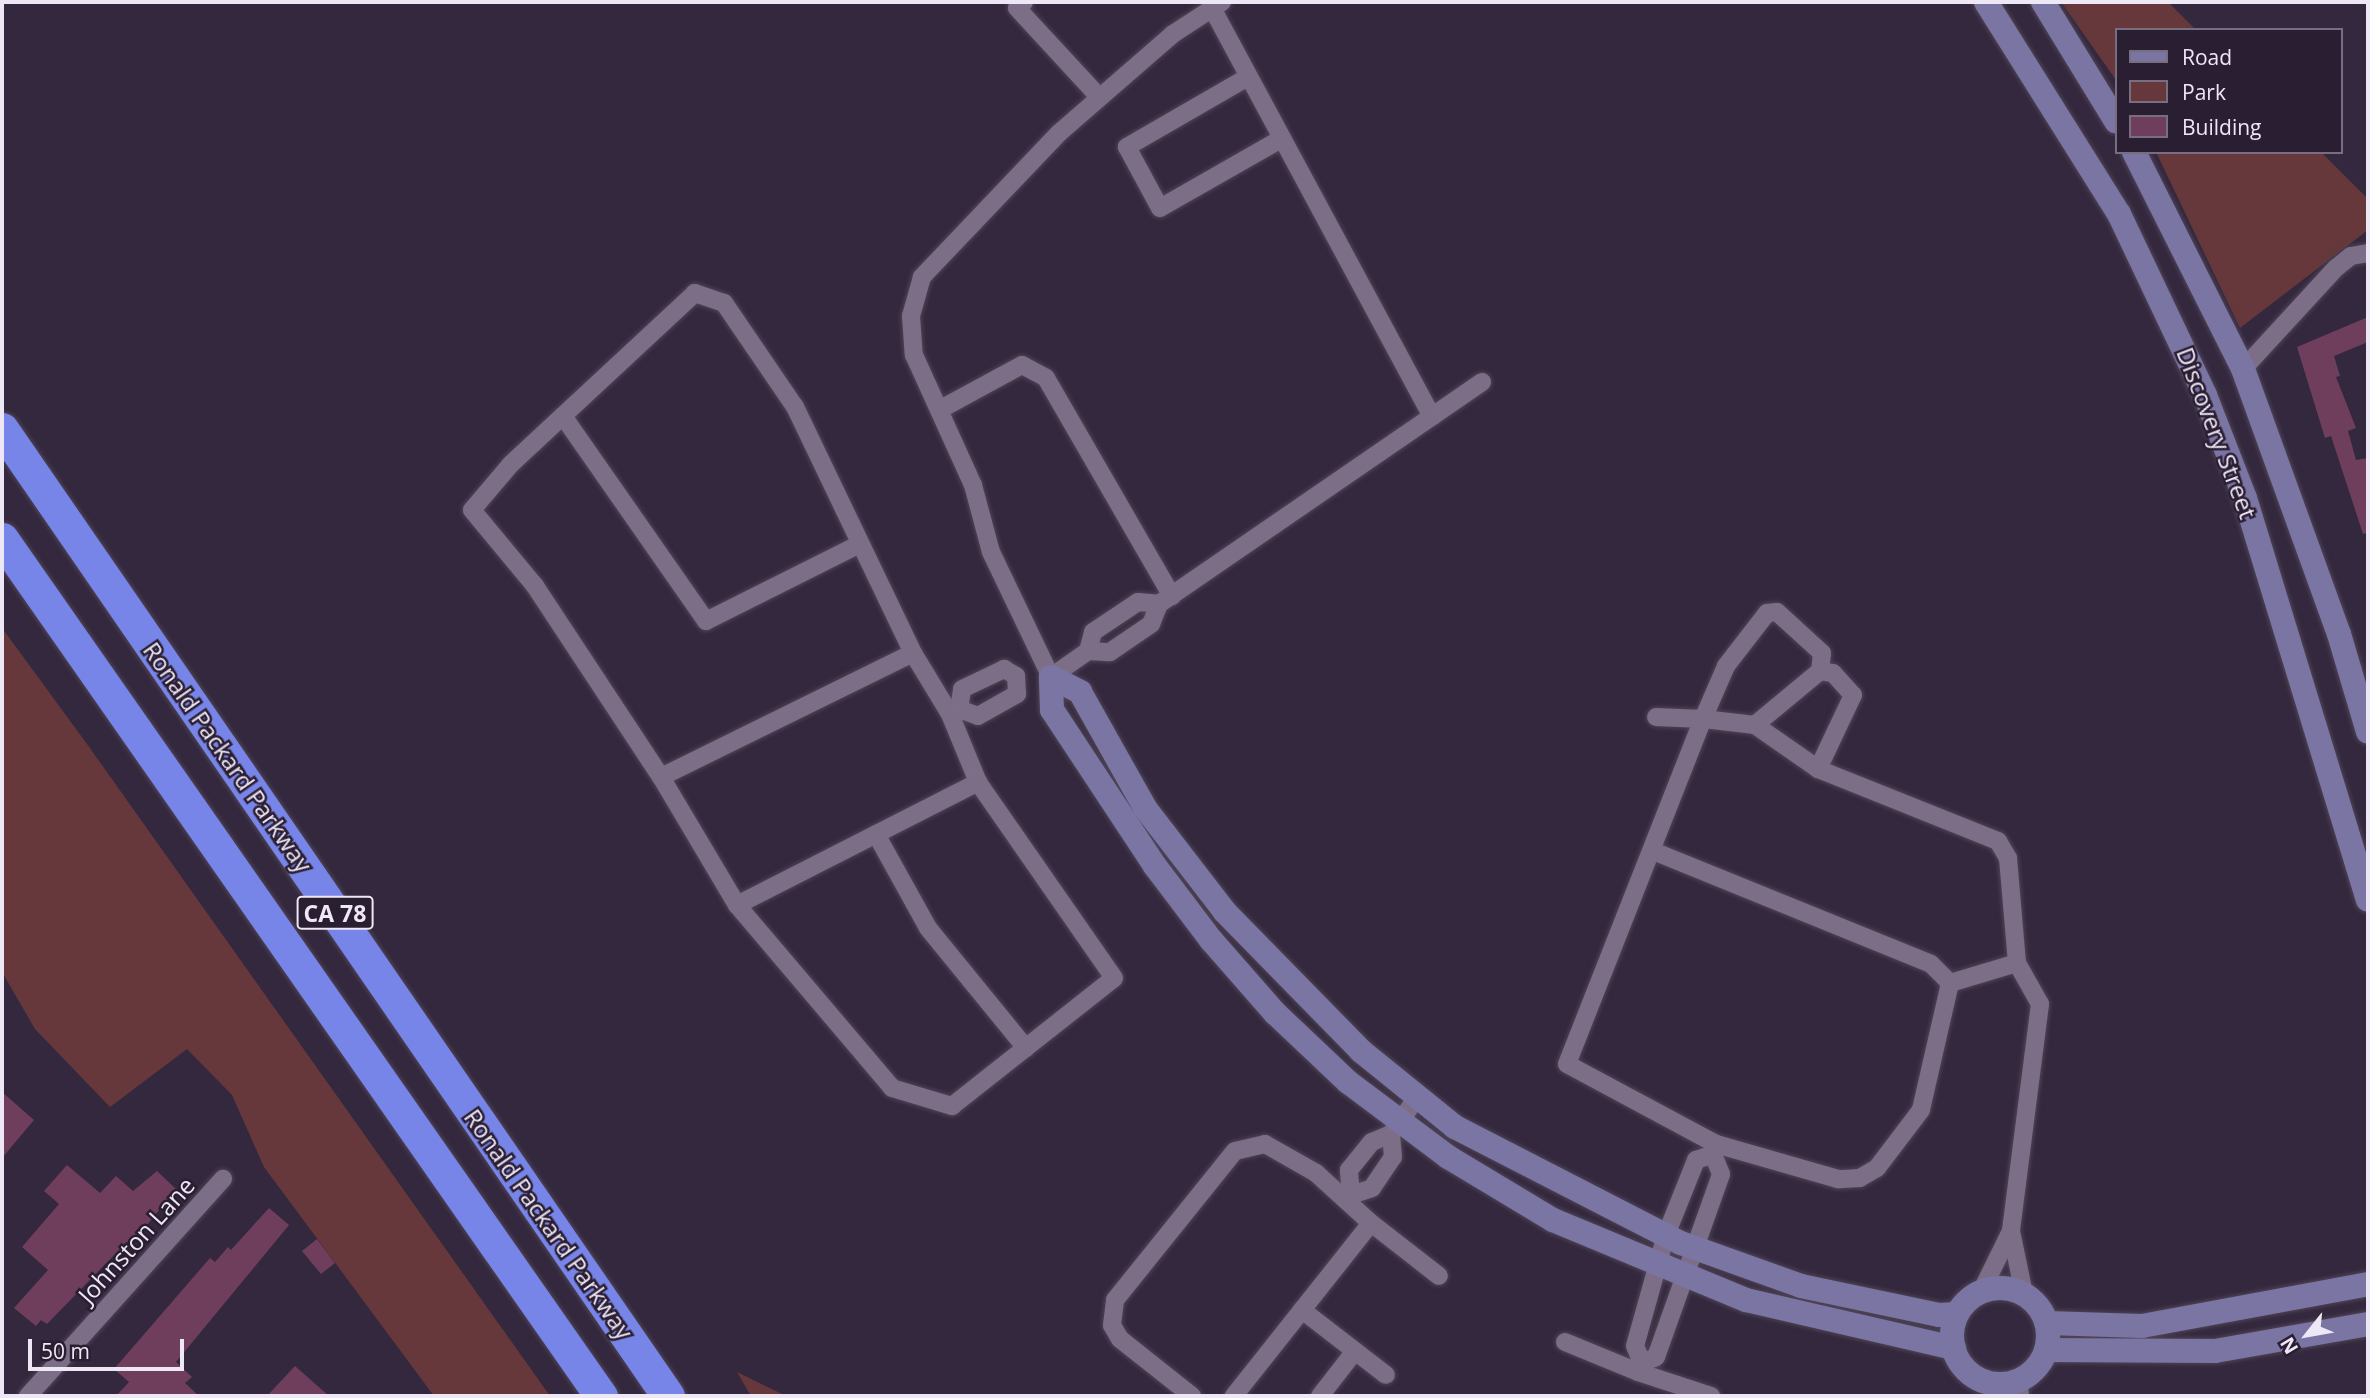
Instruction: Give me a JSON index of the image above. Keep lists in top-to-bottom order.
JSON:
{
  "streets": {
    "highway": ["Ronald Packard Parkway", "CA 78"],
    "street": ["Discovery Street", "Johnston Lane"]
  },
  "legend": ["Road", "Park", "Building"],
  "scale_bar": "50 m",
  "north": "bottom left"
}
